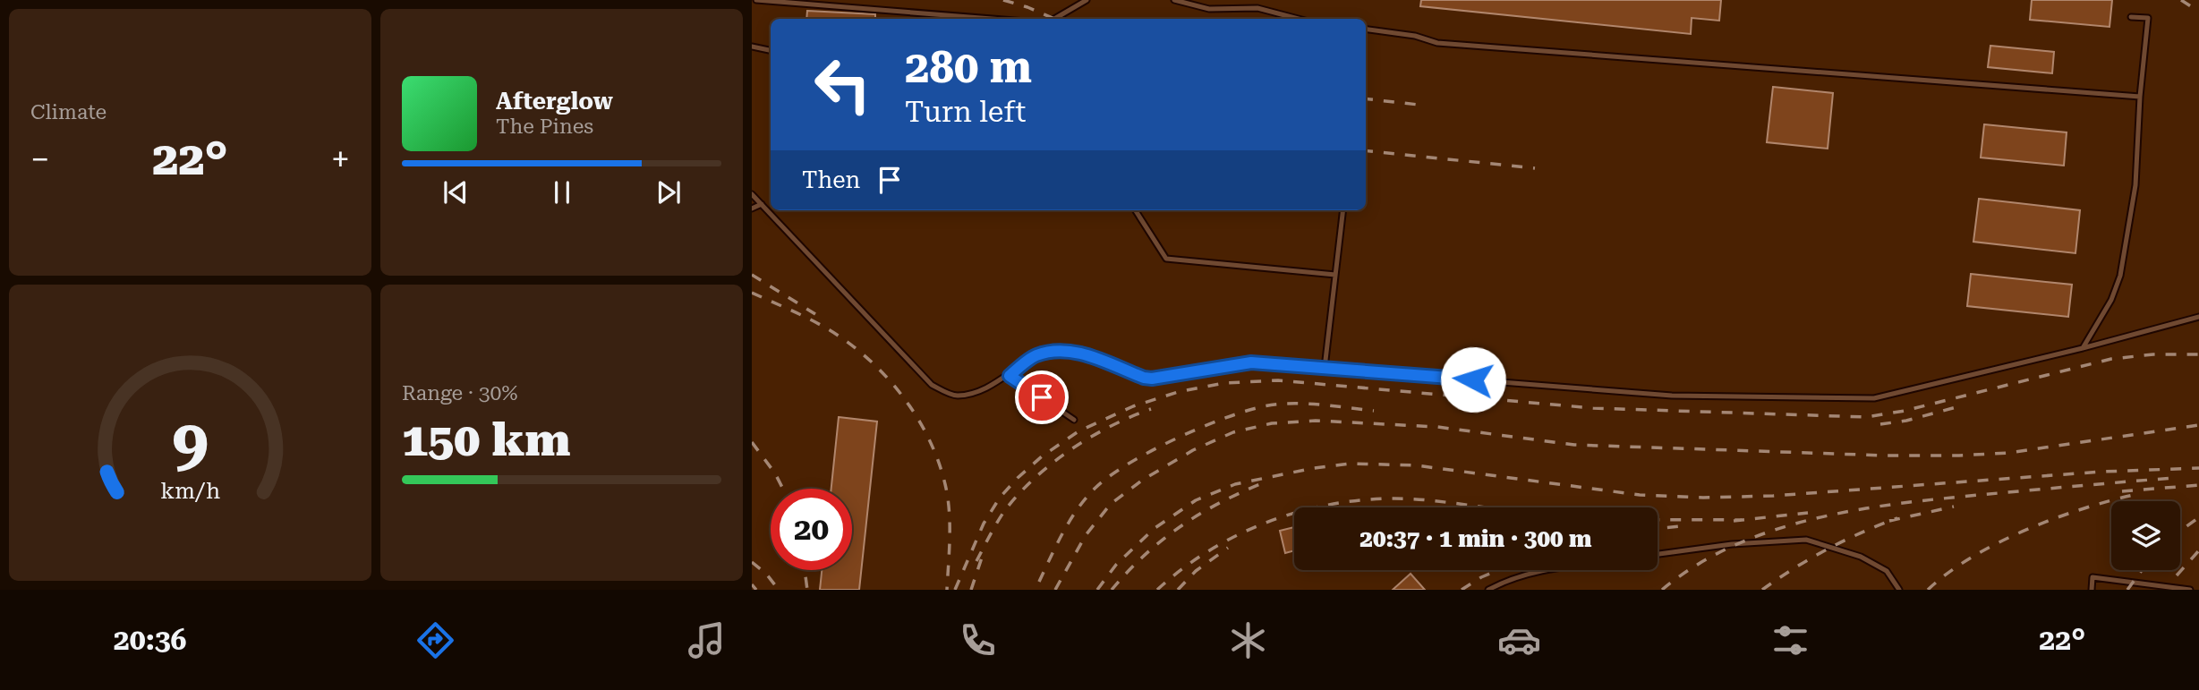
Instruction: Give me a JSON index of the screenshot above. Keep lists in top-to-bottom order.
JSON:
{
  "page": {
    "tile": [
      "Climate",
      ["Range · 30%", "150 km"]
    ],
    "turn": ["280 m", "Turn left"],
    "song": ["Afterglow", "The Pines"],
    "heat": ["−", "22°", "+"],
    "then": "Then",
    "limit": "20",
    "trip": "20:37 · 1 min · 300 m",
    "tabs": ["20:36", "22°"],
    "gauge": ["9", "km/h"]
  }
}
